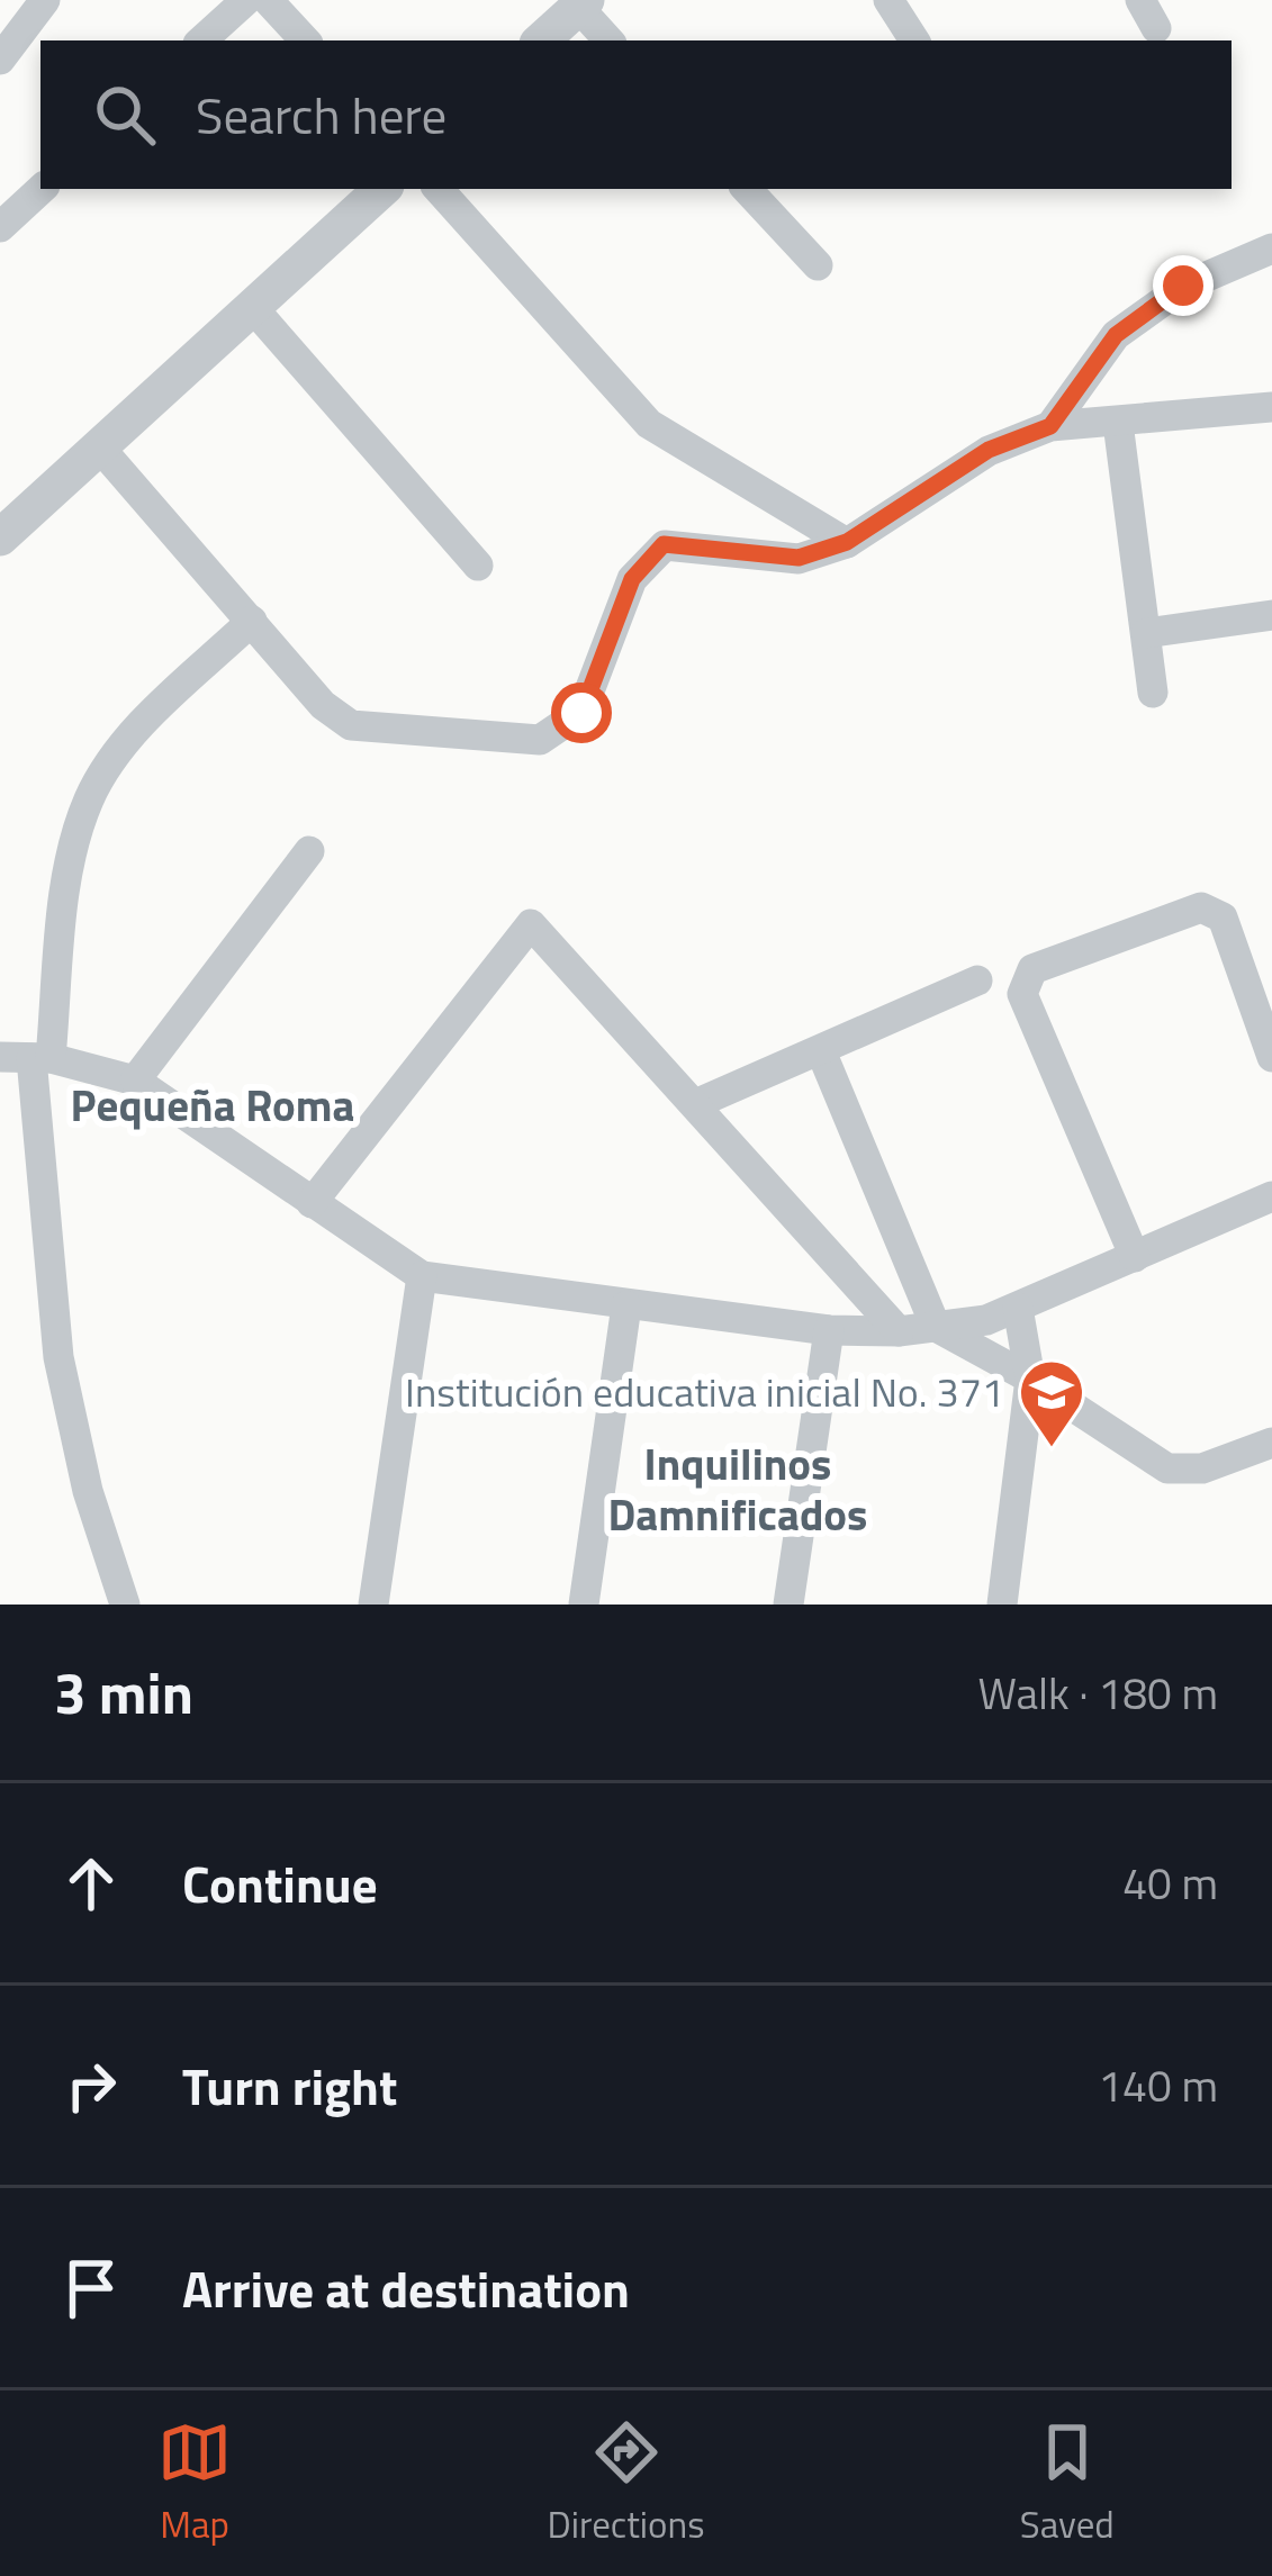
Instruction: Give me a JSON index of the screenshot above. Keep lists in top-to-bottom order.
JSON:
{
  "districts": ["Pequeña Roma", "Inquilinos Damnificados"],
  "places": {
    "school or university": ["Institución educativa inicial No. 371"]
  },
  "page": {
    "search": "Search here",
    "heading": ["3 min", "Walk · 180 m"],
    "list": [
      ["Continue", "40 m"],
      ["Turn right", "140 m"],
      "Arrive at destination"
    ],
    "nav": ["Map", "Directions", "Saved"]
  }
}
